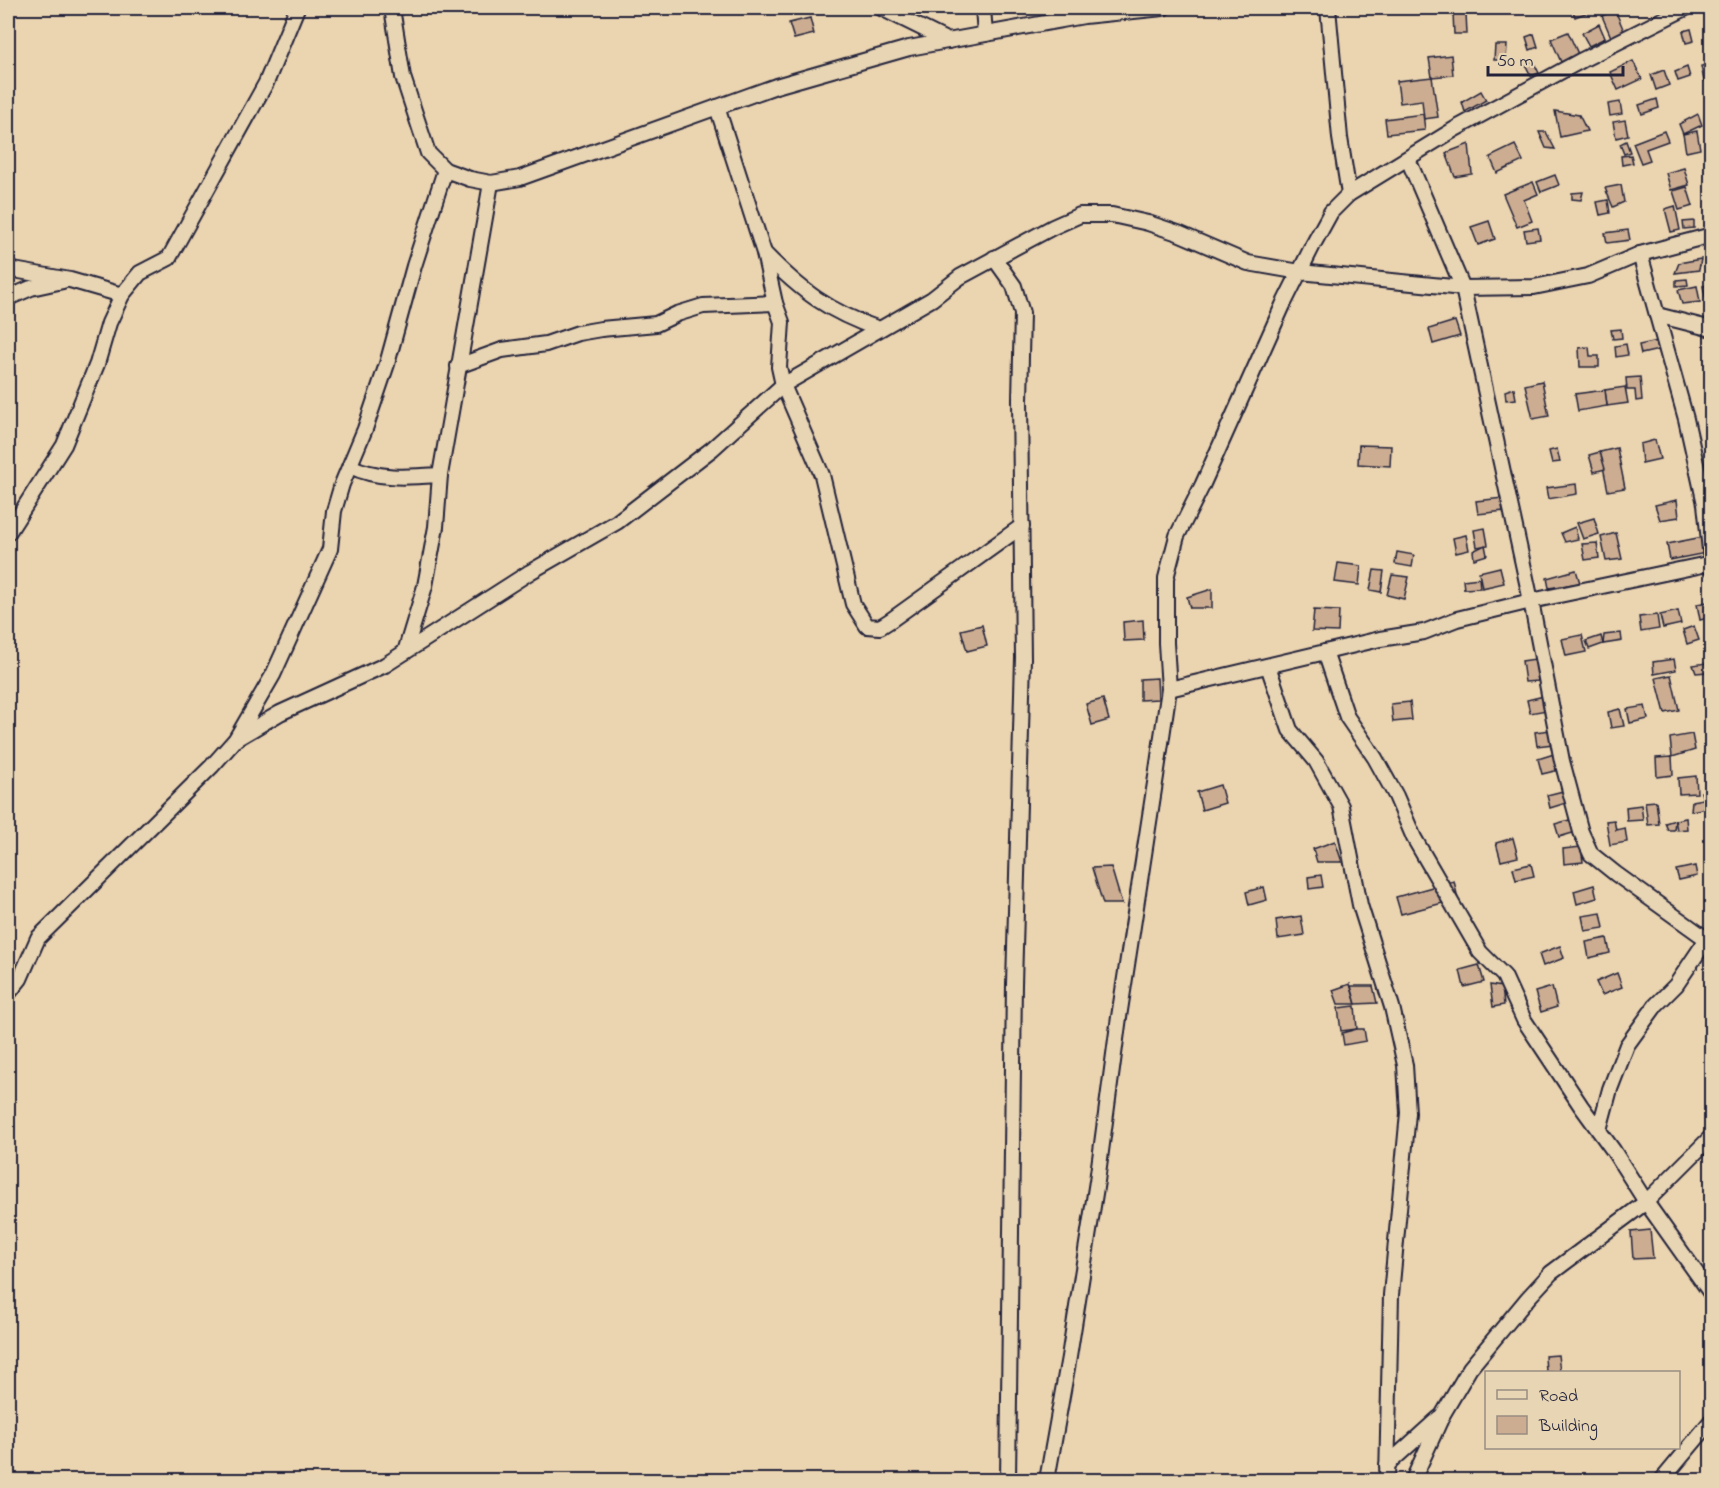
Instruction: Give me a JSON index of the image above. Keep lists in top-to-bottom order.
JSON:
{
  "legend": ["Road", "Building"],
  "scale_bar": "50 m"
}
